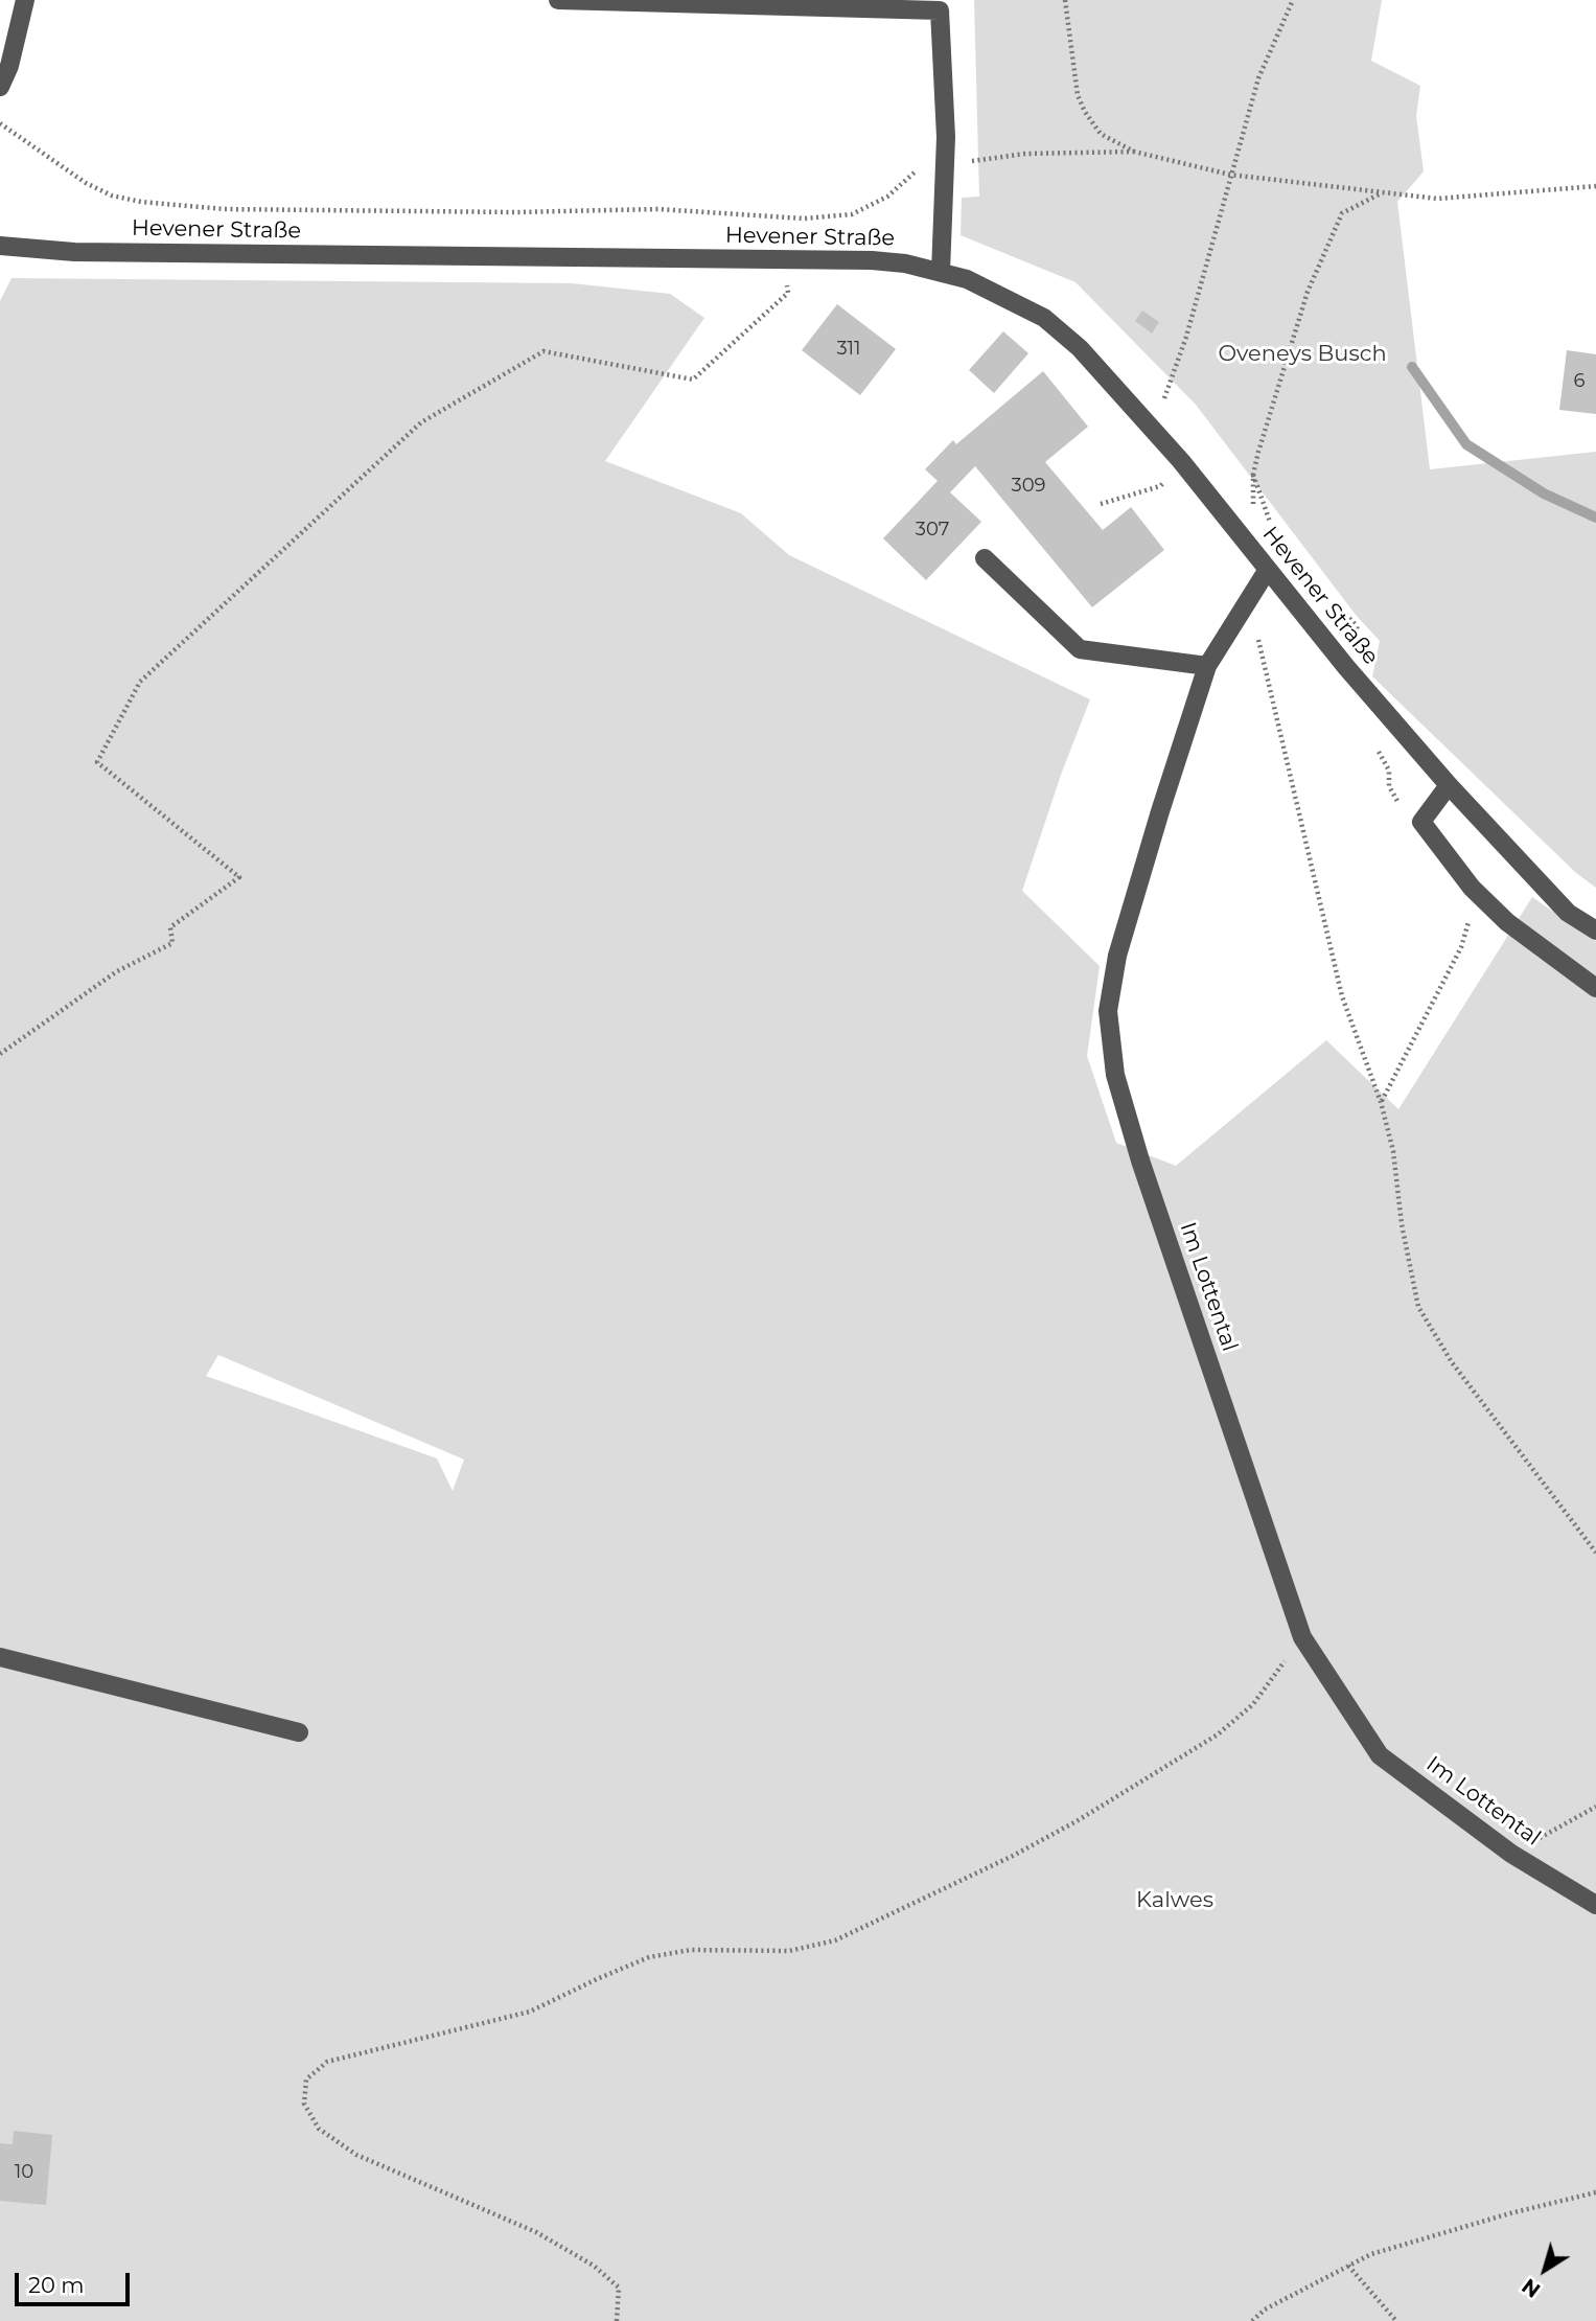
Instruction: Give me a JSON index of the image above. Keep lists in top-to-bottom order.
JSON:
{
  "streets": {
    "street": ["Hevener Straße", "Im Lottental"]
  },
  "crossings": [
    ["Hevener Straße", "Im Lottental"]
  ],
  "parks": ["Oveneys Busch", "Kalwes"],
  "house_numbers": [
    "311",
    "6",
    "309",
    "307",
    "10"
  ],
  "scale_bar": "20 m",
  "north": "bottom left"
}
